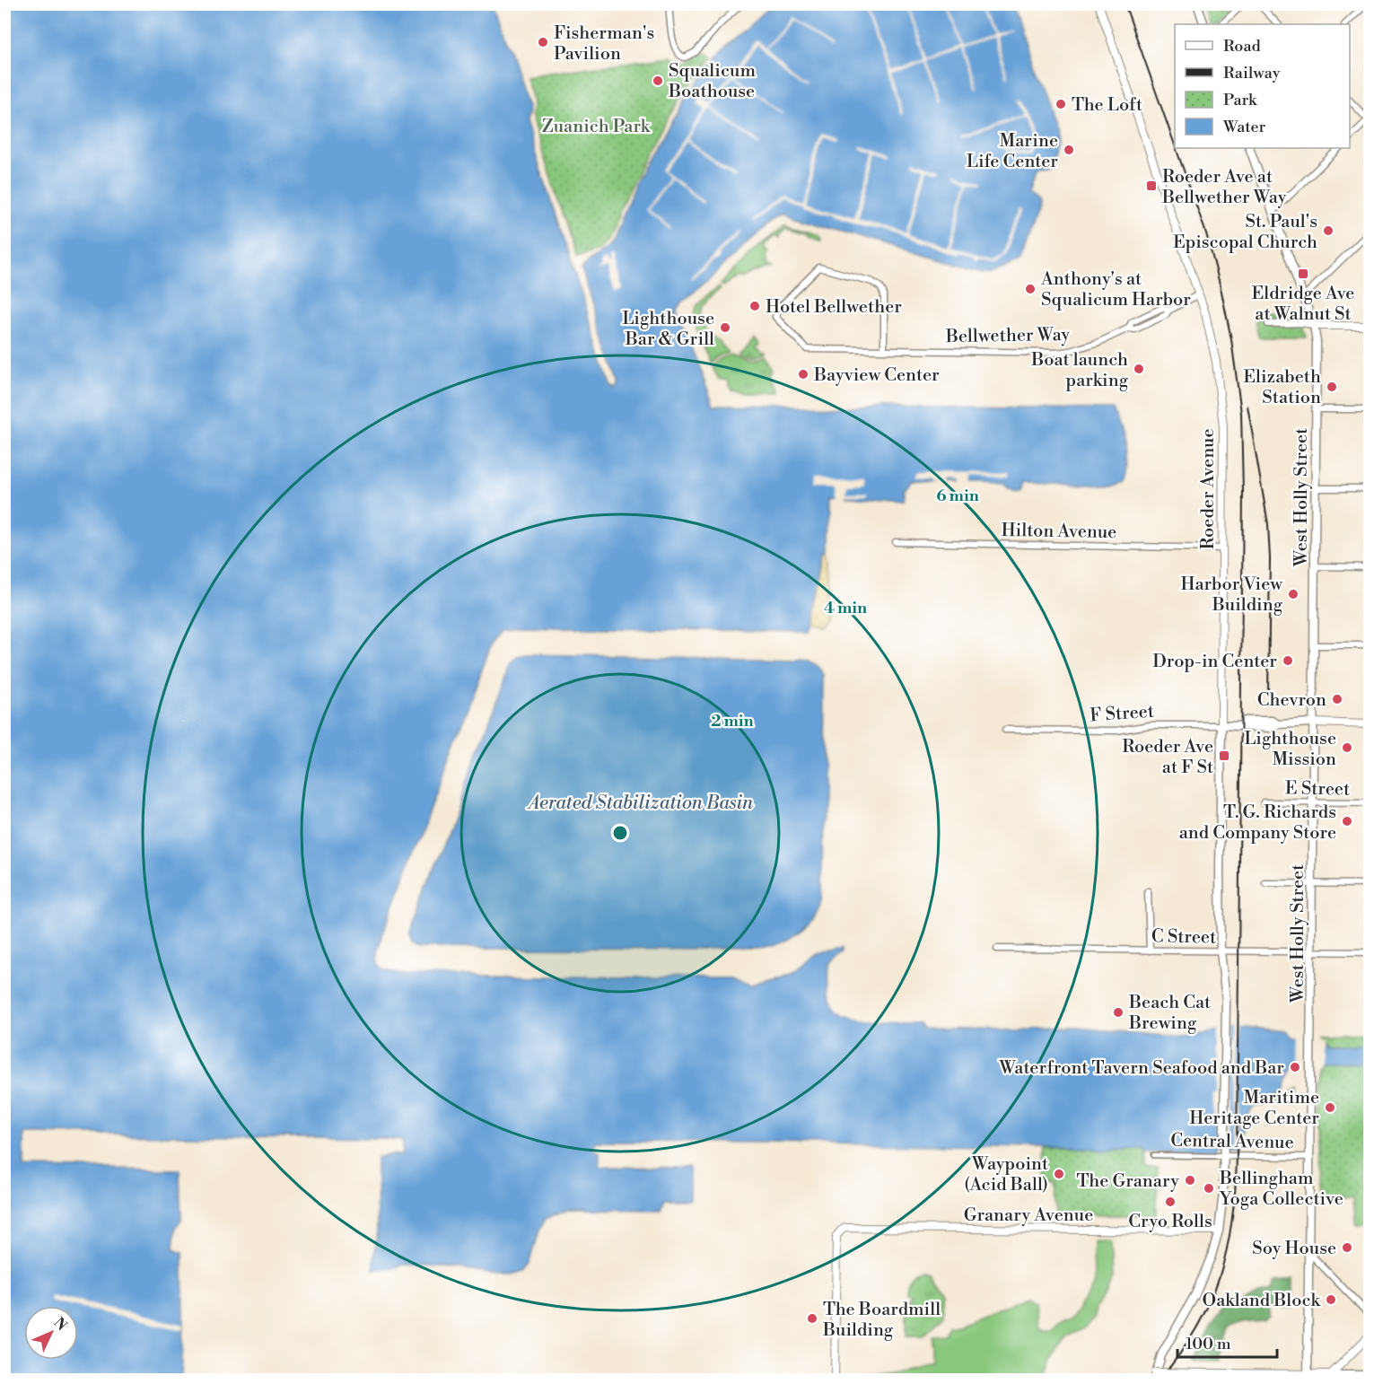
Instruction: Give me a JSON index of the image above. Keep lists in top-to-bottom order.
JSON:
{
  "streets": {
    "main road": ["Roeder Avenue", "West Holly Street", "F Street"],
    "street": [
      "Bellwether Way",
      "Hilton Avenue",
      "E Street",
      "C Street",
      "Central Avenue",
      "Granary Avenue"
    ]
  },
  "crossings": [
    ["Bellwether Way", "Roeder Avenue"],
    ["Roeder Avenue", "Hilton Avenue"],
    ["Roeder Avenue", "F Street"],
    ["Roeder Avenue", "C Street"],
    ["Roeder Avenue", "Central Avenue"],
    ["Roeder Avenue", "Granary Avenue"],
    ["West Holly Street", "F Street"],
    ["West Holly Street", "E Street"],
    ["West Holly Street", "C Street"],
    ["West Holly Street", "Central Avenue"]
  ],
  "water": ["Aerated Stabilization Basin"],
  "parks": ["Zuanich Park"],
  "places": {
    "other": [
      "Fisherman's Pavilion",
      "Squalicum Boathouse",
      "The Loft",
      "Marine Life Center",
      "St. Paul's Episcopal Church",
      "Anthony's at Squalicum Harbor",
      "Hotel Bellwether",
      "Lighthouse Bar & Grill",
      "Boat launch parking",
      "Bayview Center",
      "Elizabeth Station",
      "Harbor View Building",
      "Drop-in Center",
      "Chevron",
      "Lighthouse Mission",
      "T. G. Richards and Company Store",
      "Beach Cat Brewing",
      "Waterfront Tavern Seafood and Bar",
      "Maritime Heritage Center",
      "Waypoint (Acid Ball)",
      "The Granary",
      "Bellingham Yoga Collective",
      "Cryo Rolls",
      "Soy House",
      "Oakland Block",
      "The Boardmill Building"
    ],
    "transit": ["Roeder Ave at Bellwether Way", "Eldridge Ave at Walnut St", "Roeder Ave at F St"]
  },
  "legend": [
    "Road",
    "Railway",
    "Park",
    "Water"
  ],
  "scale_bar": "100 m",
  "north": "top right",
  "rings": ["6 min", "4 min", "2 min"]
}
